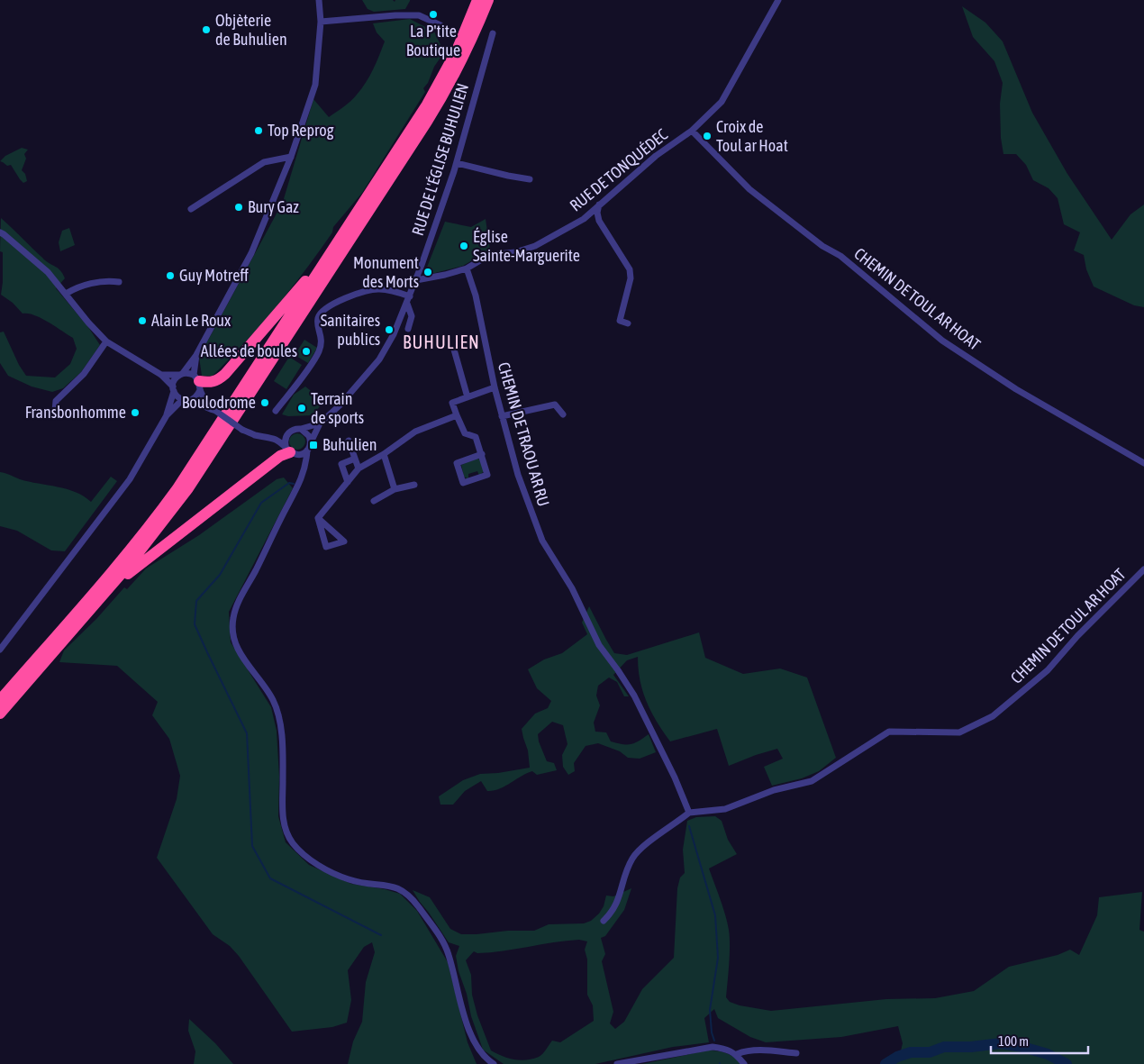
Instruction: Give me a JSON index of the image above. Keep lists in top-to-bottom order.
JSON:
{
  "streets": {
    "street": [
      "RUE DE L'ÉGLISE BUHULIEN",
      "RUE DE TONQUÉDEC",
      "CHEMIN DE TOUL AR HOAT",
      "CHEMIN DE TRAOU AR RU"
    ]
  },
  "crossings": [
    ["RUE DE L'ÉGLISE BUHULIEN", "RUE DE TONQUÉDEC"],
    ["RUE DE TONQUÉDEC", "CHEMIN DE TOUL AR HOAT"],
    ["RUE DE TONQUÉDEC", "CHEMIN DE TRAOU AR RU"],
    ["CHEMIN DE TOUL AR HOAT", "CHEMIN DE TRAOU AR RU"]
  ],
  "districts": ["BUHULIEN"],
  "places": {
    "other": [
      "La P'tite Boutique",
      "Objèterie de Buhulien",
      "Top Reprog",
      "Croix de Toul ar Hoat",
      "Bury Gaz",
      "Église Sainte-Marguerite",
      "Monument des Morts",
      "Guy Motreff",
      "Alain Le Roux",
      "Sanitaires publics",
      "Allées de boules",
      "Boulodrome",
      "Terrain de sports",
      "Fransbonhomme"
    ],
    "transit": ["Buhulien"]
  },
  "scale_bar": "100 m"
}
